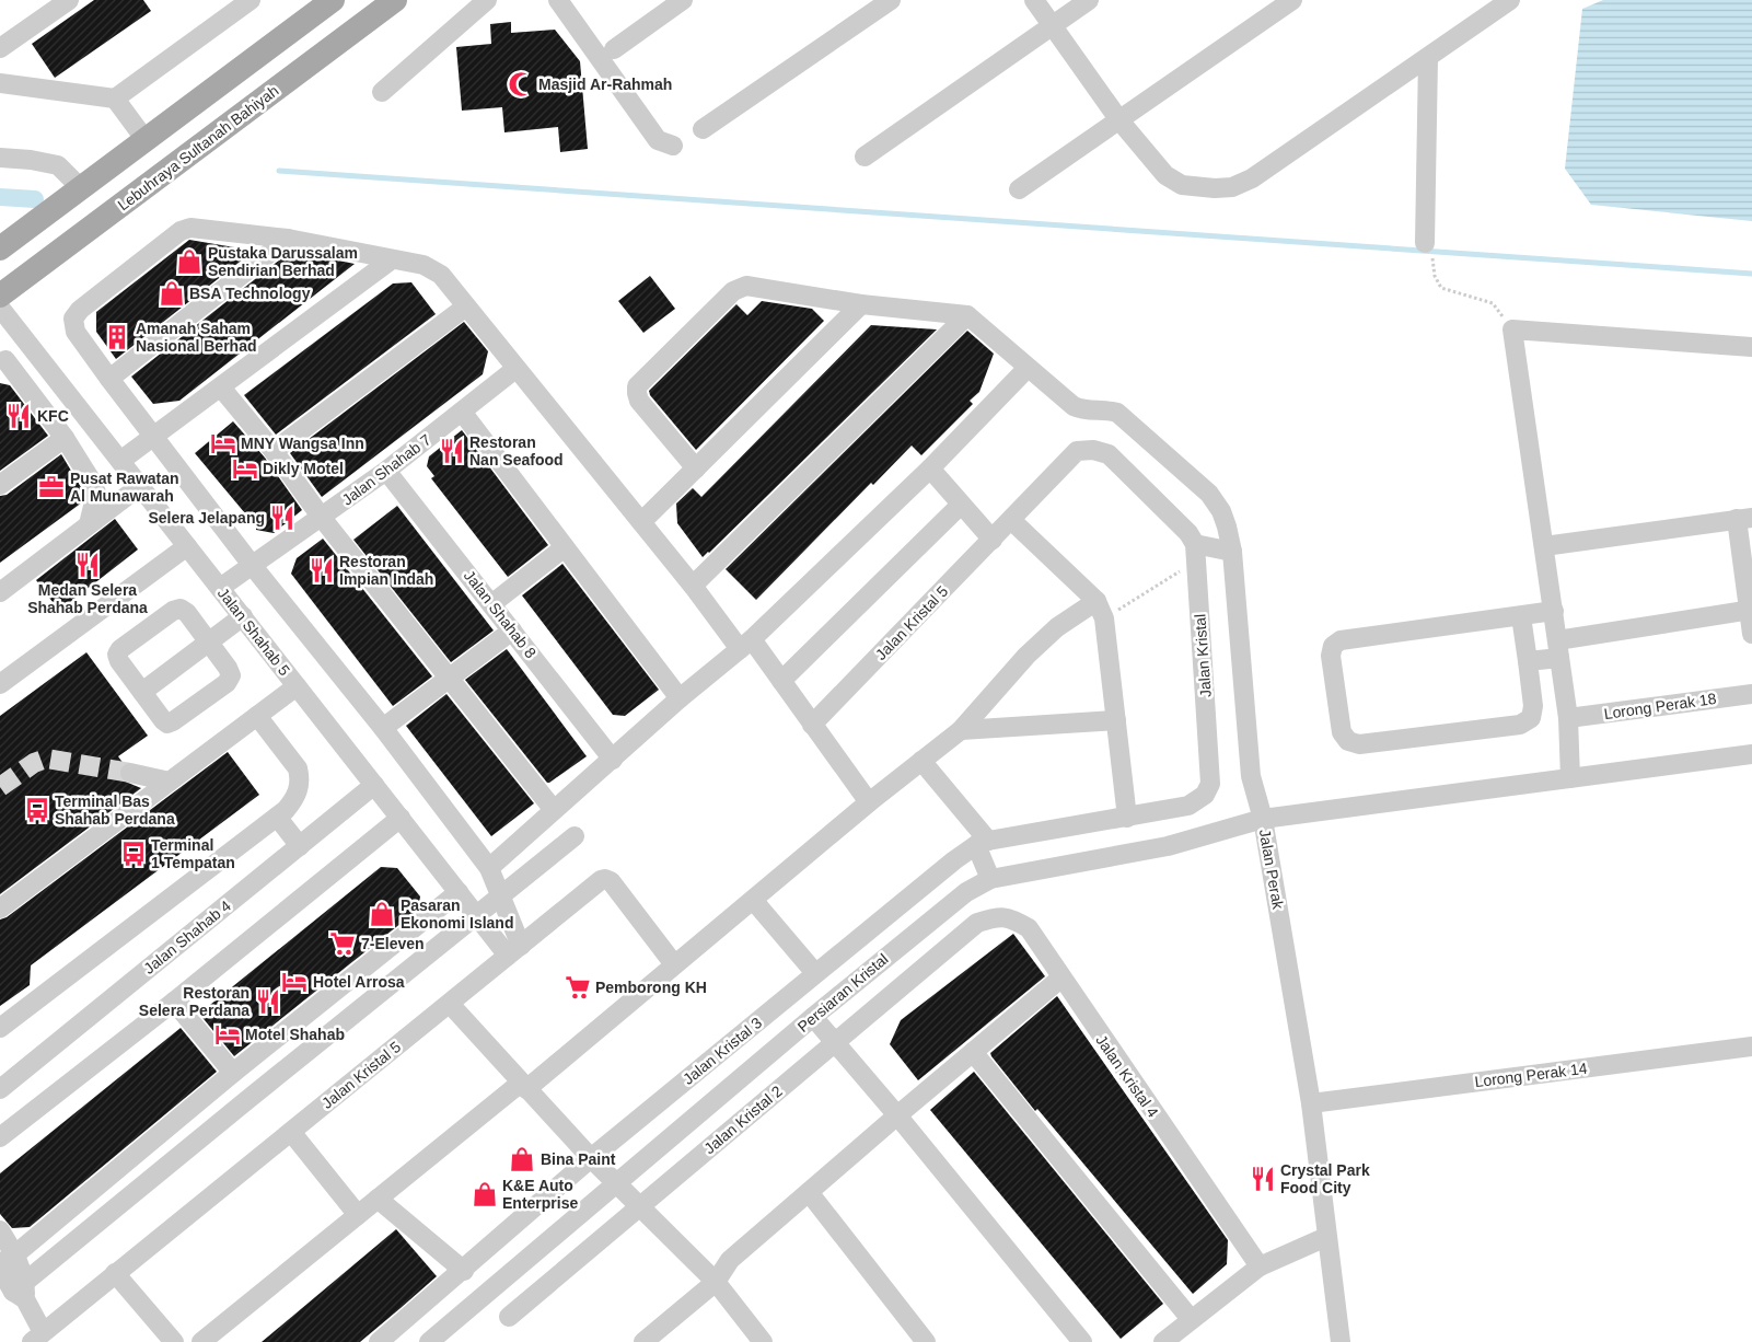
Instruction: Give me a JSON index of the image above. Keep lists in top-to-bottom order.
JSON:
{
  "streets": {
    "main road": ["Lebuhraya Sultanah Bahiyah"],
    "street": [
      "Jalan Shahab 7",
      "Jalan Shahab 8",
      "Jalan Kristal 5",
      "Jalan Shahab 5",
      "Jalan Kristal",
      "Lorong Perak 18",
      "Jalan Perak",
      "Jalan Shahab 4",
      "Persiaran Kristal",
      "Jalan Kristal 3",
      "Lorong Perak 14",
      "Jalan Kristal 4",
      "Jalan Kristal 2"
    ]
  },
  "crossings": [
    ["Jalan Shahab 7", "Jalan Shahab 8"],
    ["Jalan Shahab 7", "Jalan Shahab 5"],
    ["Jalan Kristal 5", "Jalan Shahab 5"],
    ["Jalan Shahab 5", "Jalan Shahab 4"],
    ["Jalan Kristal", "Jalan Kristal 3"],
    ["Jalan Perak", "Persiaran Kristal"],
    ["Jalan Perak", "Lorong Perak 14"],
    ["Jalan Kristal 4", "Jalan Kristal 2"]
  ],
  "places": {
    "mosque": ["Masjid Ar-Rahmah"],
    "shop": [
      "Pustaka Darussalam Sendirian Berhad",
      "BSA Technology",
      "Pasaran Ekonomi Island",
      "Bina Paint",
      "K&E Auto Enterprise"
    ],
    "building": ["Amanah Saham Nasional Berhad"],
    "restaurant": [
      "KFC",
      "Restoran Nan Seafood",
      "Selera Jelapang",
      "Medan Selera Shahab Perdana",
      "Restoran Impian Indah",
      "Restoran Selera Perdana",
      "Crystal Park Food City"
    ],
    "hotel": [
      "MNY Wangsa Inn",
      "Dikly Motel",
      "Hotel Arrosa",
      "Motel Shahab"
    ],
    "office": ["Pusat Rawatan Al Munawarah"],
    "bus stop": ["Terminal Bas Shahab Perdana", "Terminal 1 Tempatan"],
    "supermarket": ["7-Eleven", "Pemborong KH"]
  }
}
